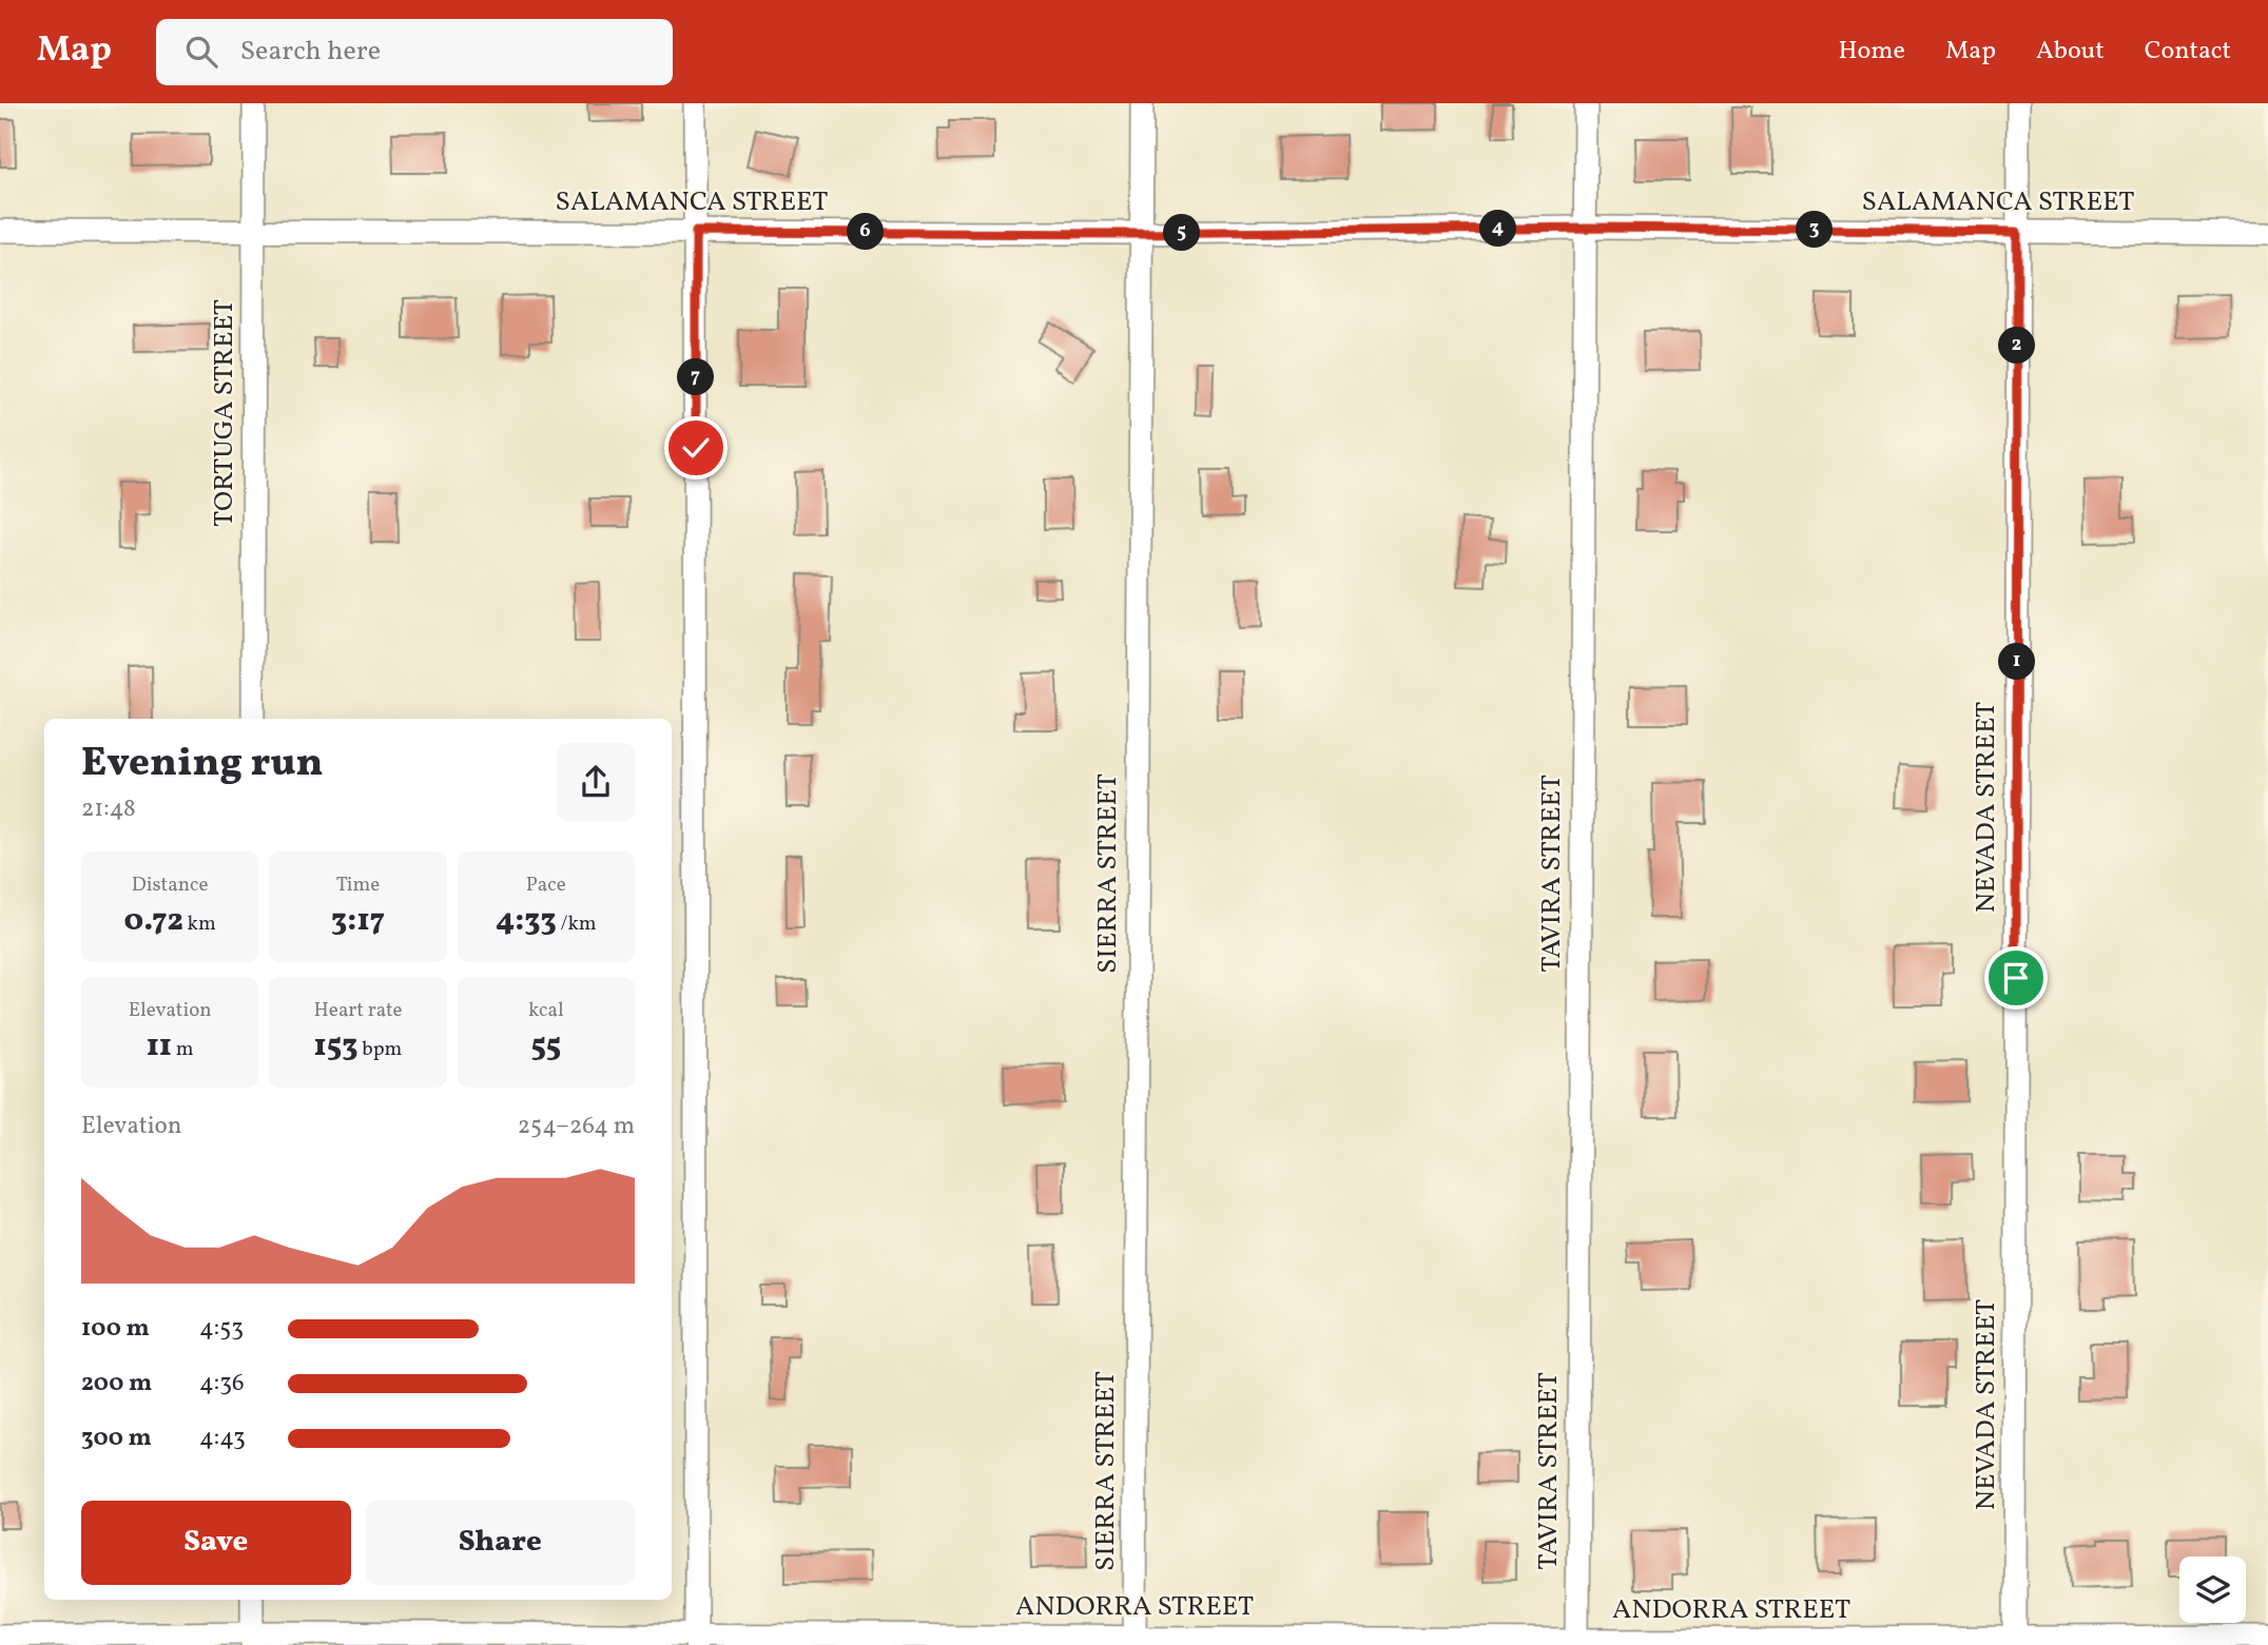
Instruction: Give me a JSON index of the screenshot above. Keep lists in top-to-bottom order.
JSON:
{
  "streets": {
    "street": [
      "SALAMANCA STREET",
      "TORTUGA STREET",
      "NEVADA STREET",
      "SIERRA STREET",
      "TAVIRA STREET",
      "ANDORRA STREET"
    ]
  },
  "crossings": [
    ["SALAMANCA STREET", "TORTUGA STREET"],
    ["SALAMANCA STREET", "NEVADA STREET"],
    ["SALAMANCA STREET", "SIERRA STREET"],
    ["SALAMANCA STREET", "TAVIRA STREET"],
    ["NEVADA STREET", "ANDORRA STREET"],
    ["SIERRA STREET", "ANDORRA STREET"],
    ["TAVIRA STREET", "ANDORRA STREET"]
  ],
  "page": {
    "header": "Map",
    "search": "Search here",
    "nav": [
      "Home",
      "Map",
      "About",
      "Contact"
    ],
    "pins": [
      "4",
      "3",
      "6",
      "5",
      "2",
      "7",
      "1"
    ],
    "heading": ["Evening run", "21:48"],
    "stats": [
      ["Distance", "0.72 km"],
      ["Time", "3:17"],
      ["Pace", "4:33 /km"],
      ["Elevation", "11 m"],
      ["Heart rate", "153 bpm"],
      ["kcal", "55"]
    ],
    "chart": ["Elevation", "254–264 m"],
    "list": [
      {
        "name": "100 m",
        "note": "4:53"
      },
      {
        "name": "200 m",
        "note": "4:36"
      },
      {
        "name": "300 m",
        "note": "4:43"
      }
    ],
    "buttons": ["Save", "Share"]
  }
}
